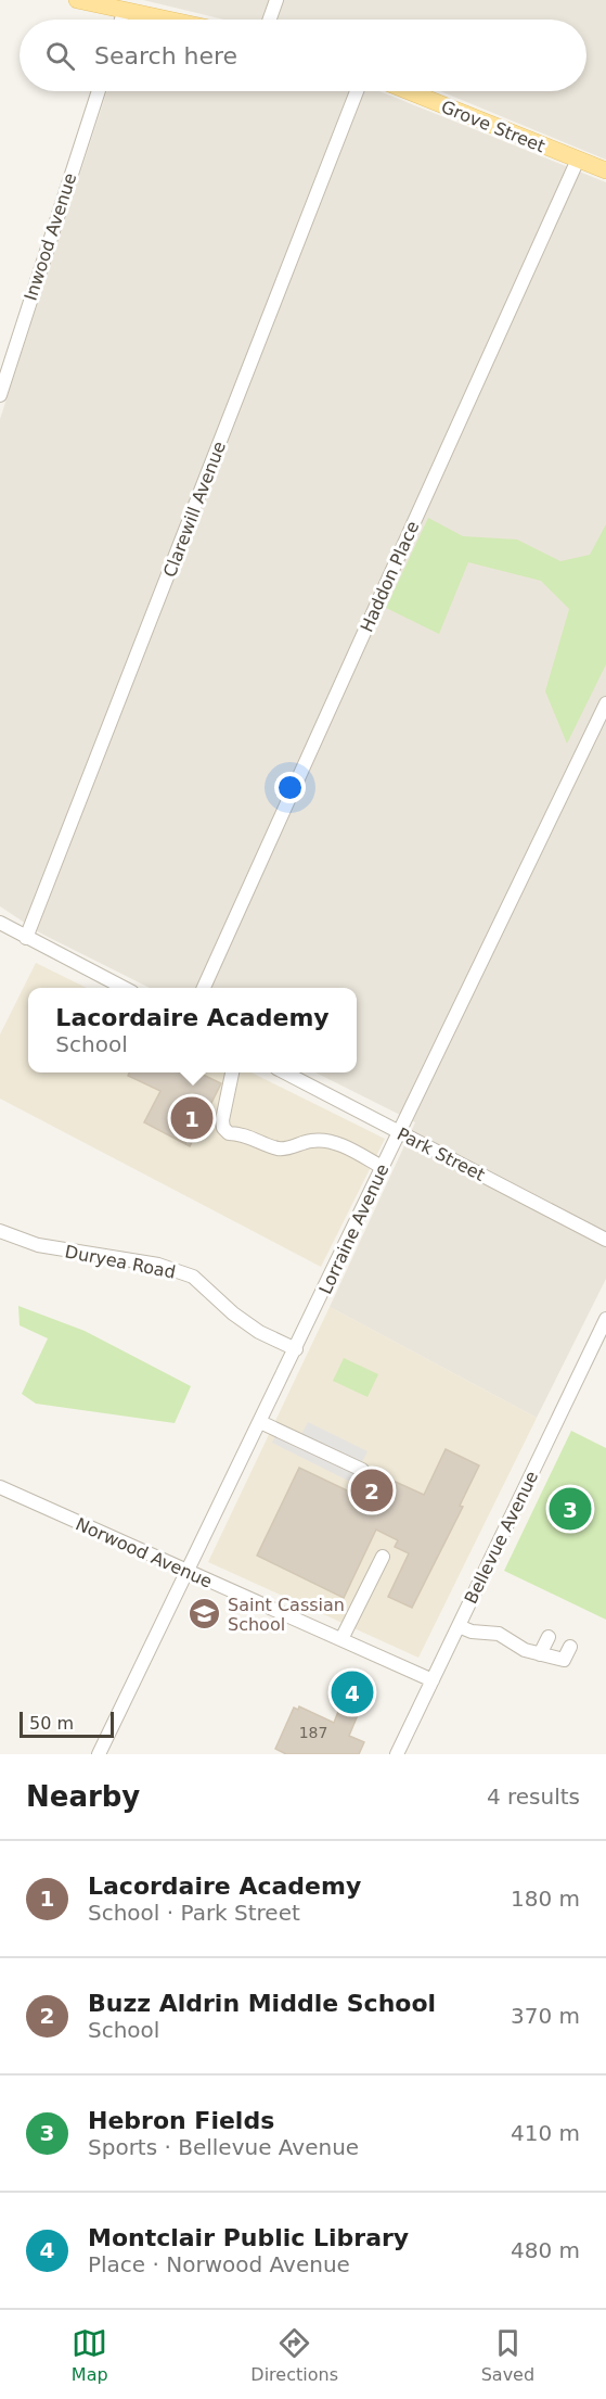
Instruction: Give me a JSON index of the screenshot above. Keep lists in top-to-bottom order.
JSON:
{
  "streets": {
    "main road": ["Grove Street"],
    "street": [
      "Inwood Avenue",
      "Clarewill Avenue",
      "Haddon Place",
      "Park Street",
      "Lorraine Avenue",
      "Duryea Road",
      "Bellevue Avenue",
      "Norwood Avenue"
    ]
  },
  "crossings": [
    ["Grove Street", "Haddon Place"],
    ["Park Street", "Lorraine Avenue"],
    ["Lorraine Avenue", "Duryea Road"],
    ["Lorraine Avenue", "Norwood Avenue"],
    ["Bellevue Avenue", "Norwood Avenue"]
  ],
  "places": {
    "school or university": ["Saint Cassian School"]
  },
  "house_numbers": ["187"],
  "scale_bar": "50 m",
  "page": {
    "search": "Search here",
    "popup": ["Lacordaire Academy", "School"],
    "pins": [
      "1",
      "2",
      "3",
      "4"
    ],
    "scale": "50 m",
    "heading": ["Nearby", "4 results"],
    "list": [
      {
        "mark": "1",
        "name": "Lacordaire Academy",
        "note": "School · Park Street",
        "value": "180 m"
      },
      {
        "mark": "2",
        "name": "Buzz Aldrin Middle School",
        "note": "School",
        "value": "370 m"
      },
      {
        "mark": "3",
        "name": "Hebron Fields",
        "note": "Sports · Bellevue Avenue",
        "value": "410 m"
      },
      {
        "mark": "4",
        "name": "Montclair Public Library",
        "note": "Place · Norwood Avenue",
        "value": "480 m"
      }
    ],
    "nav": ["Map", "Directions", "Saved"]
  }
}
